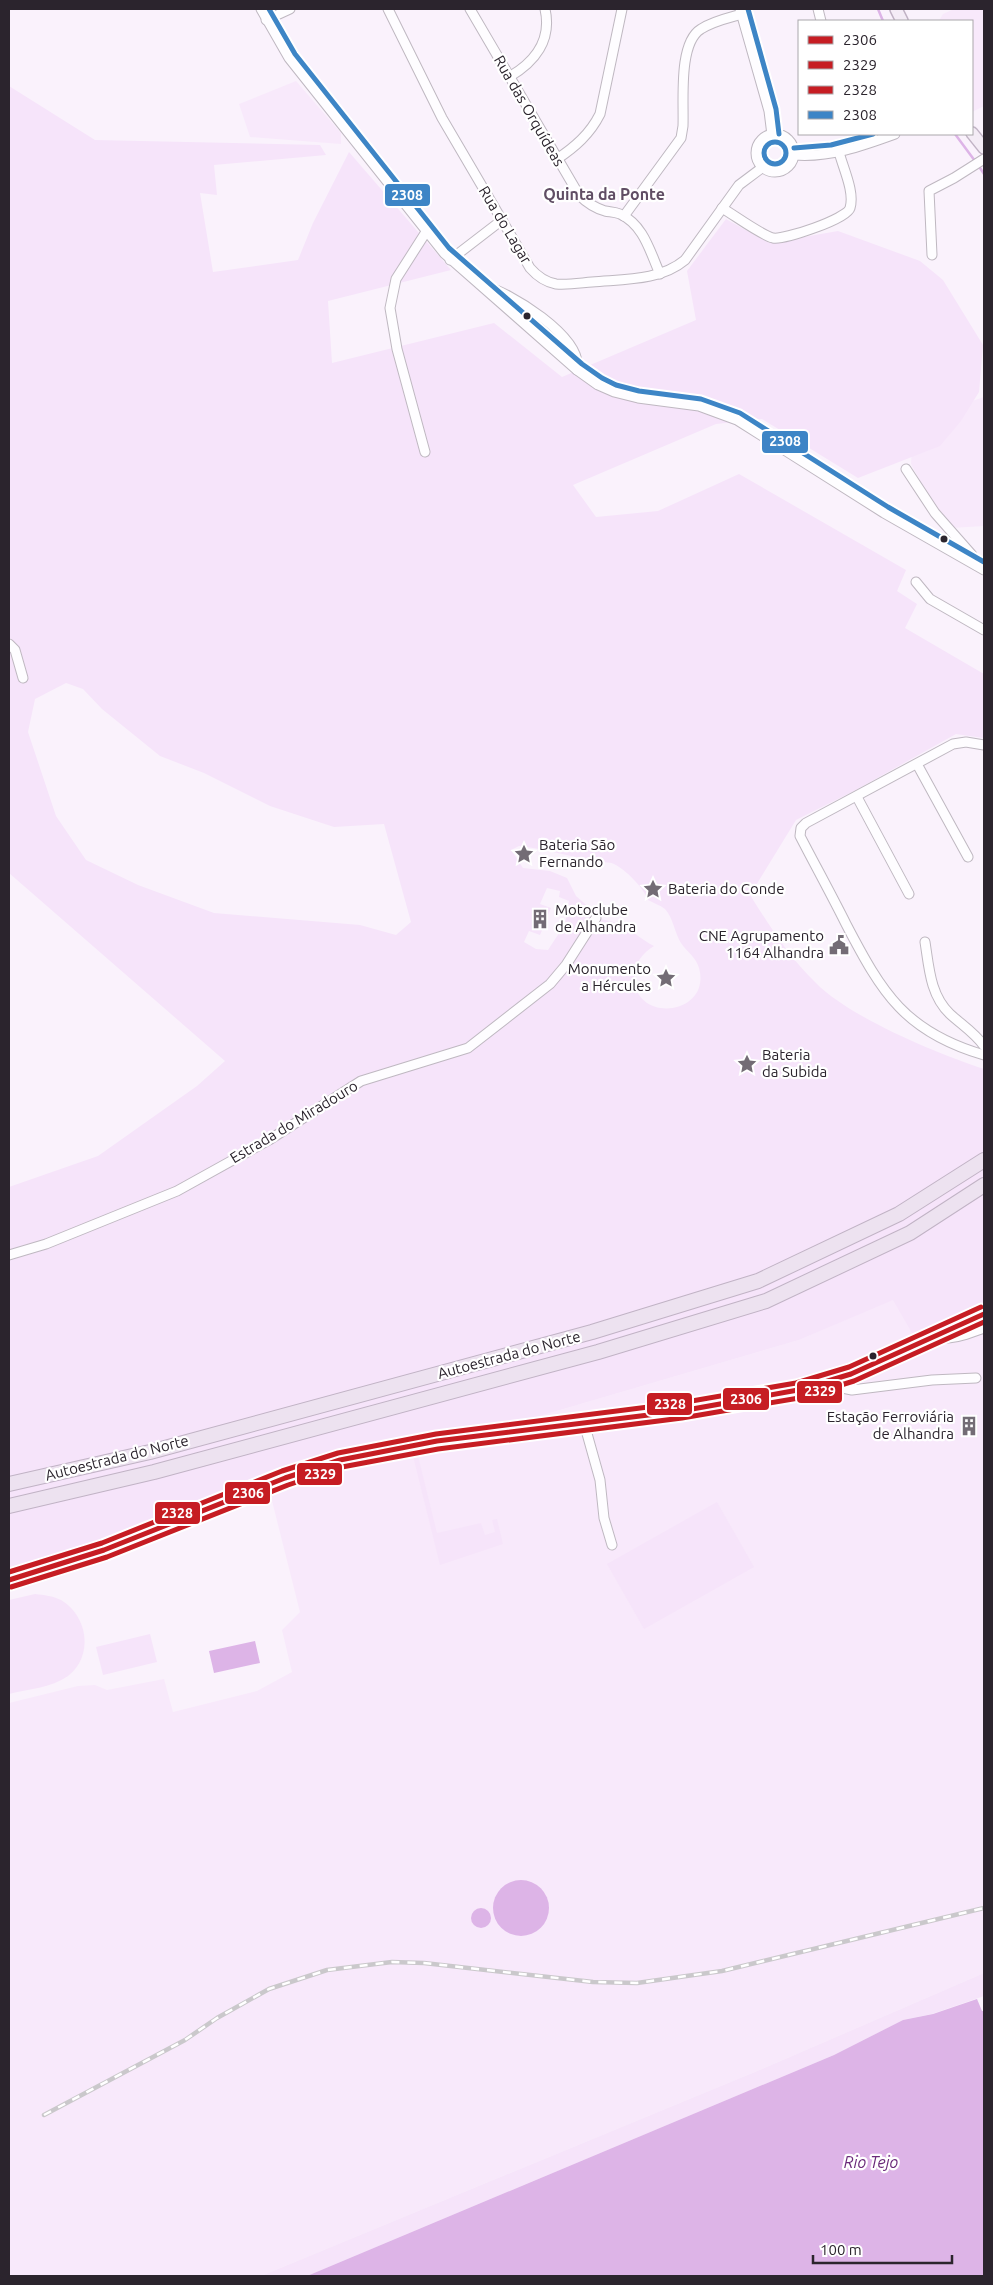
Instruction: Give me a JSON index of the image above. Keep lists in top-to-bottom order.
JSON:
{
  "streets": {
    "highway": ["Autoestrada do Norte"],
    "street": ["Rua das Orquídeas", "Rua do Lagar", "Estrada do Miradouro"]
  },
  "crossings": [
    ["Rua das Orquídeas", "Rua do Lagar"]
  ],
  "districts": ["Quinta da Ponte"],
  "water": ["Rio Tejo"],
  "places": {
    "place": [
      "Bateria São Fernando",
      "Bateria do Conde",
      "Monumento a Hércules",
      "Bateria da Subida"
    ],
    "building": ["Motoclube de Alhandra", "Estação Ferroviária de Alhandra"],
    "public building": ["CNE Agrupamento 1164 Alhandra"]
  },
  "lines": [
    "transit line 2308",
    "transit line 2328",
    "transit line 2306",
    "transit line 2329"
  ],
  "legend": [
    "2306",
    "2329",
    "2328",
    "2308"
  ],
  "scale_bar": "100 m"
}
